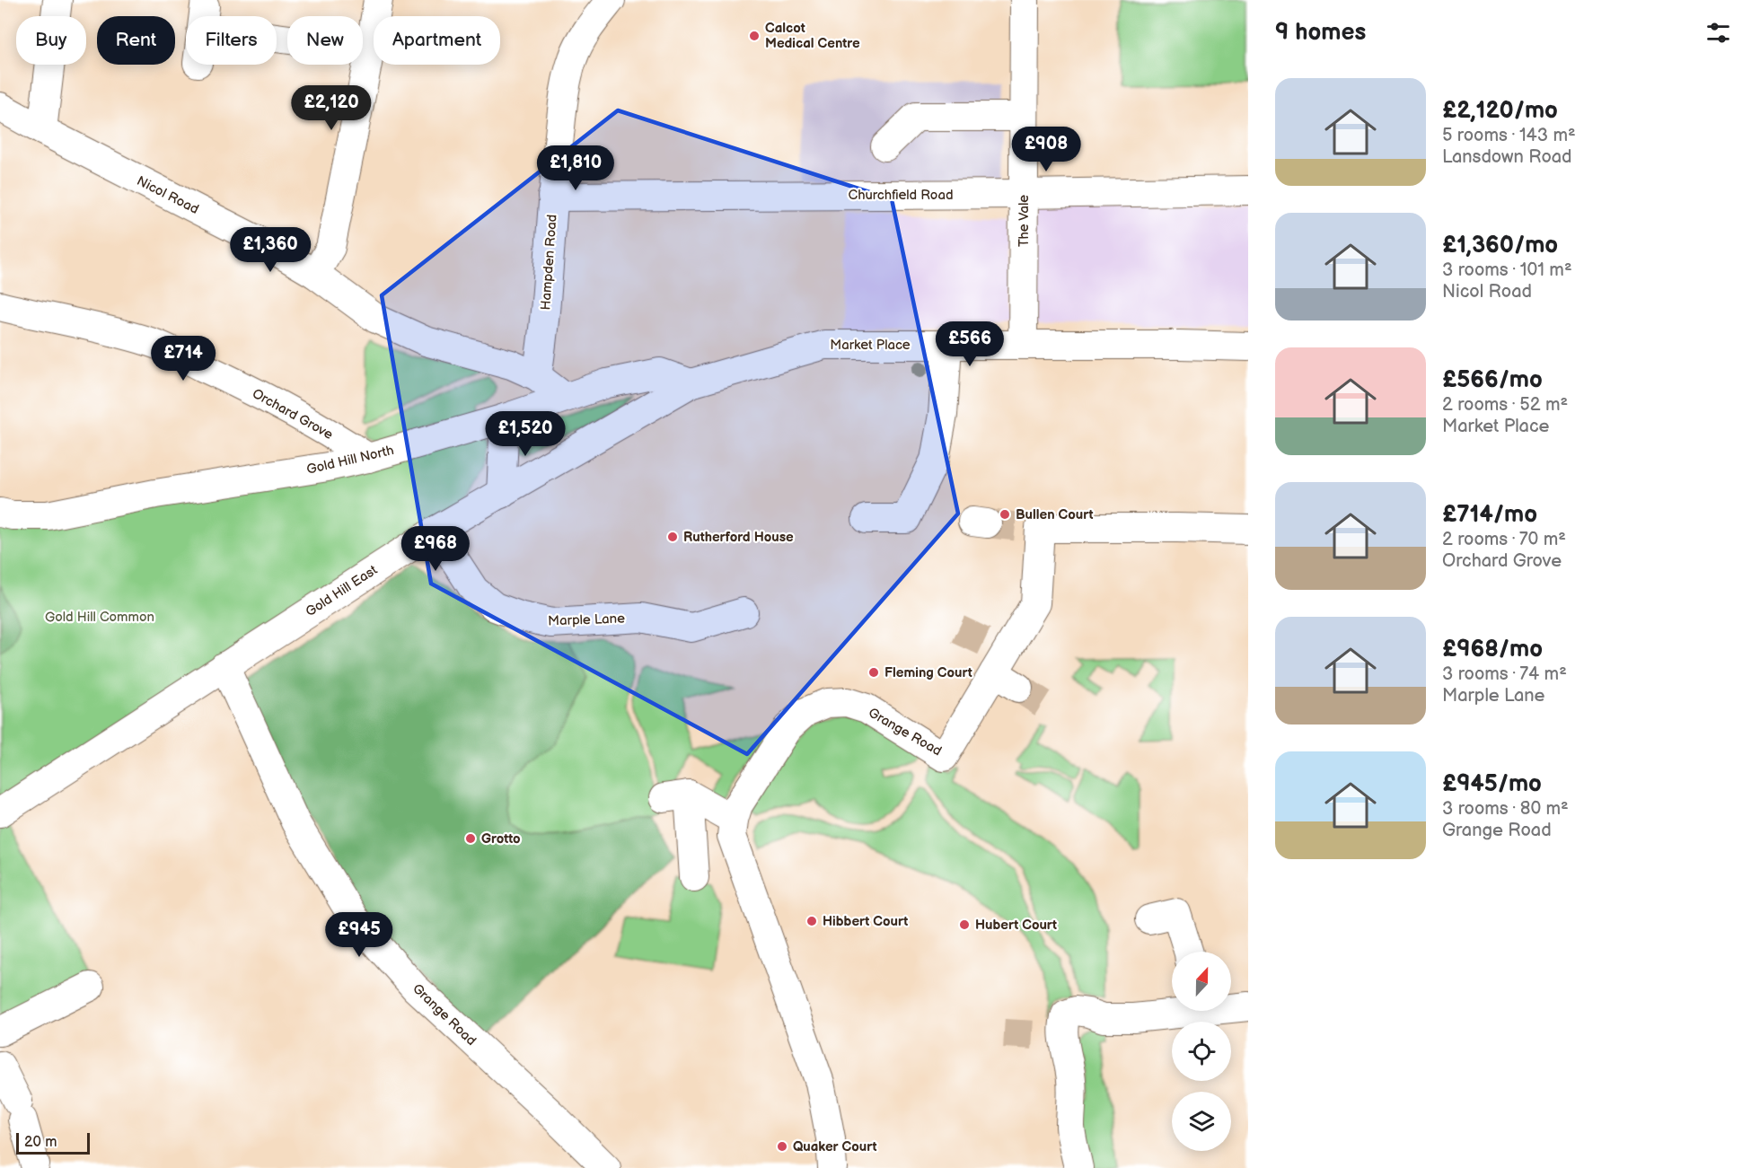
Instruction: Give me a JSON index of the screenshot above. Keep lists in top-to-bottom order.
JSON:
{
  "streets": {
    "street": [
      "Nicol Road",
      "Churchfield Road",
      "The Vale",
      "Hampden Road",
      "Market Place",
      "Orchard Grove",
      "Gold Hill North",
      "Gold Hill East",
      "Marple Lane",
      "Grange Road"
    ]
  },
  "crossings": [
    ["Nicol Road", "Hampden Road"],
    ["Nicol Road", "Gold Hill North"],
    ["Churchfield Road", "The Vale"],
    ["Churchfield Road", "Hampden Road"],
    ["The Vale", "Market Place"],
    ["Market Place", "Gold Hill North"],
    ["Market Place", "Gold Hill East"],
    ["Orchard Grove", "Gold Hill North"],
    ["Gold Hill North", "Gold Hill East"],
    ["Gold Hill East", "Marple Lane"],
    ["Gold Hill East", "Grange Road"]
  ],
  "parks": ["Gold Hill Common"],
  "places": [
    "Calcot Medical Centre",
    "Bullen Court",
    "Rutherford House",
    "Fleming Court",
    "Grotto",
    "Hibbert Court",
    "Hubert Court",
    "Quaker Court"
  ],
  "scale_bar": "20 m",
  "north": "top",
  "page": {
    "heading": "9 homes",
    "chip": [
      "Buy",
      "Rent",
      "Filters",
      "New",
      "Apartment"
    ],
    "list": [
      {
        "name": "£2,120/mo",
        "note": "5 rooms · 143 m² · Lansdown Road"
      },
      {
        "name": "£1,360/mo",
        "note": "3 rooms · 101 m² · Nicol Road"
      },
      {
        "name": "£566/mo",
        "note": "2 rooms · 52 m² · Market Place"
      },
      {
        "name": "£714/mo",
        "note": "2 rooms · 70 m² · Orchard Grove"
      },
      {
        "name": "£968/mo",
        "note": "3 rooms · 74 m² · Marple Lane"
      },
      {
        "name": "£945/mo",
        "note": "3 rooms · 80 m² · Grange Road"
      }
    ],
    "price": [
      "£2,120",
      "£908",
      "£1,810",
      "£1,360",
      "£566",
      "£714",
      "£1,520",
      "£968",
      "£945"
    ],
    "scale": "20 m"
  }
}
